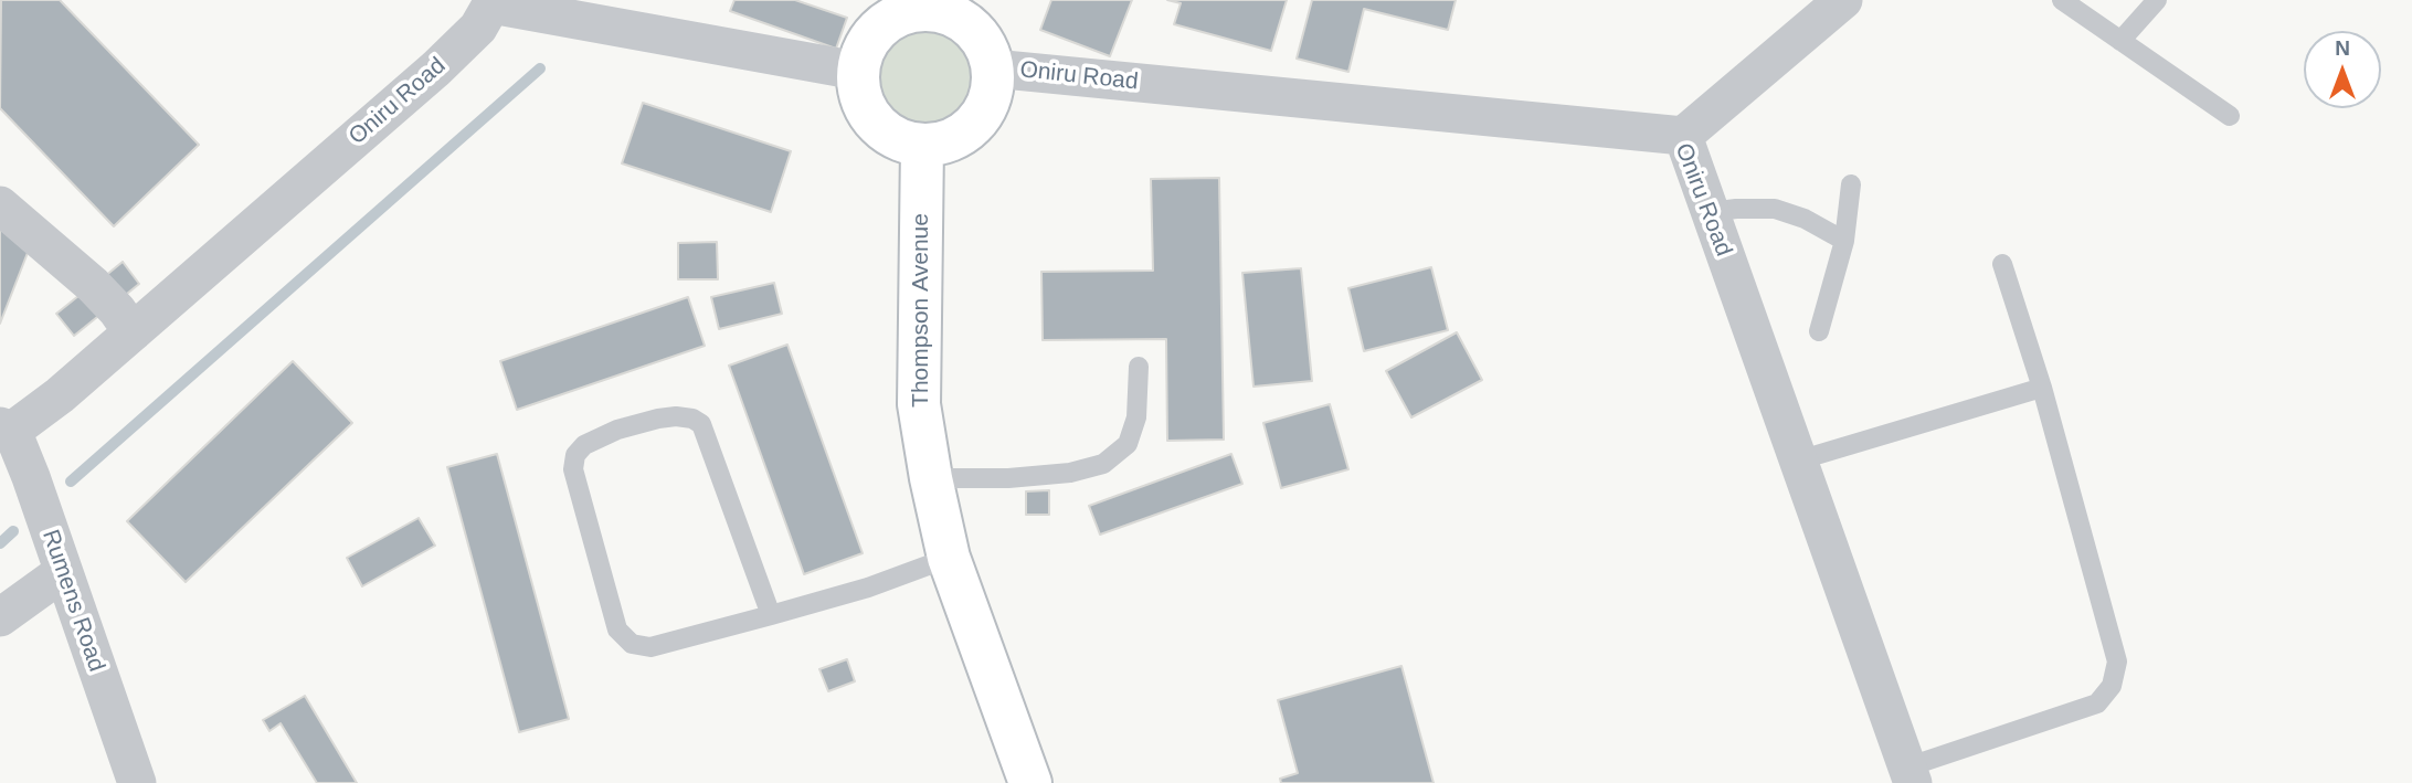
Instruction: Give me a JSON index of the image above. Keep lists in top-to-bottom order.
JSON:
{
  "streets": {
    "street": ["Oniru Road", "Thompson Avenue", "Rumens Road"]
  },
  "crossings": [
    ["Oniru Road", "Thompson Avenue"],
    ["Oniru Road", "Rumens Road"]
  ],
  "north": "top"
}
